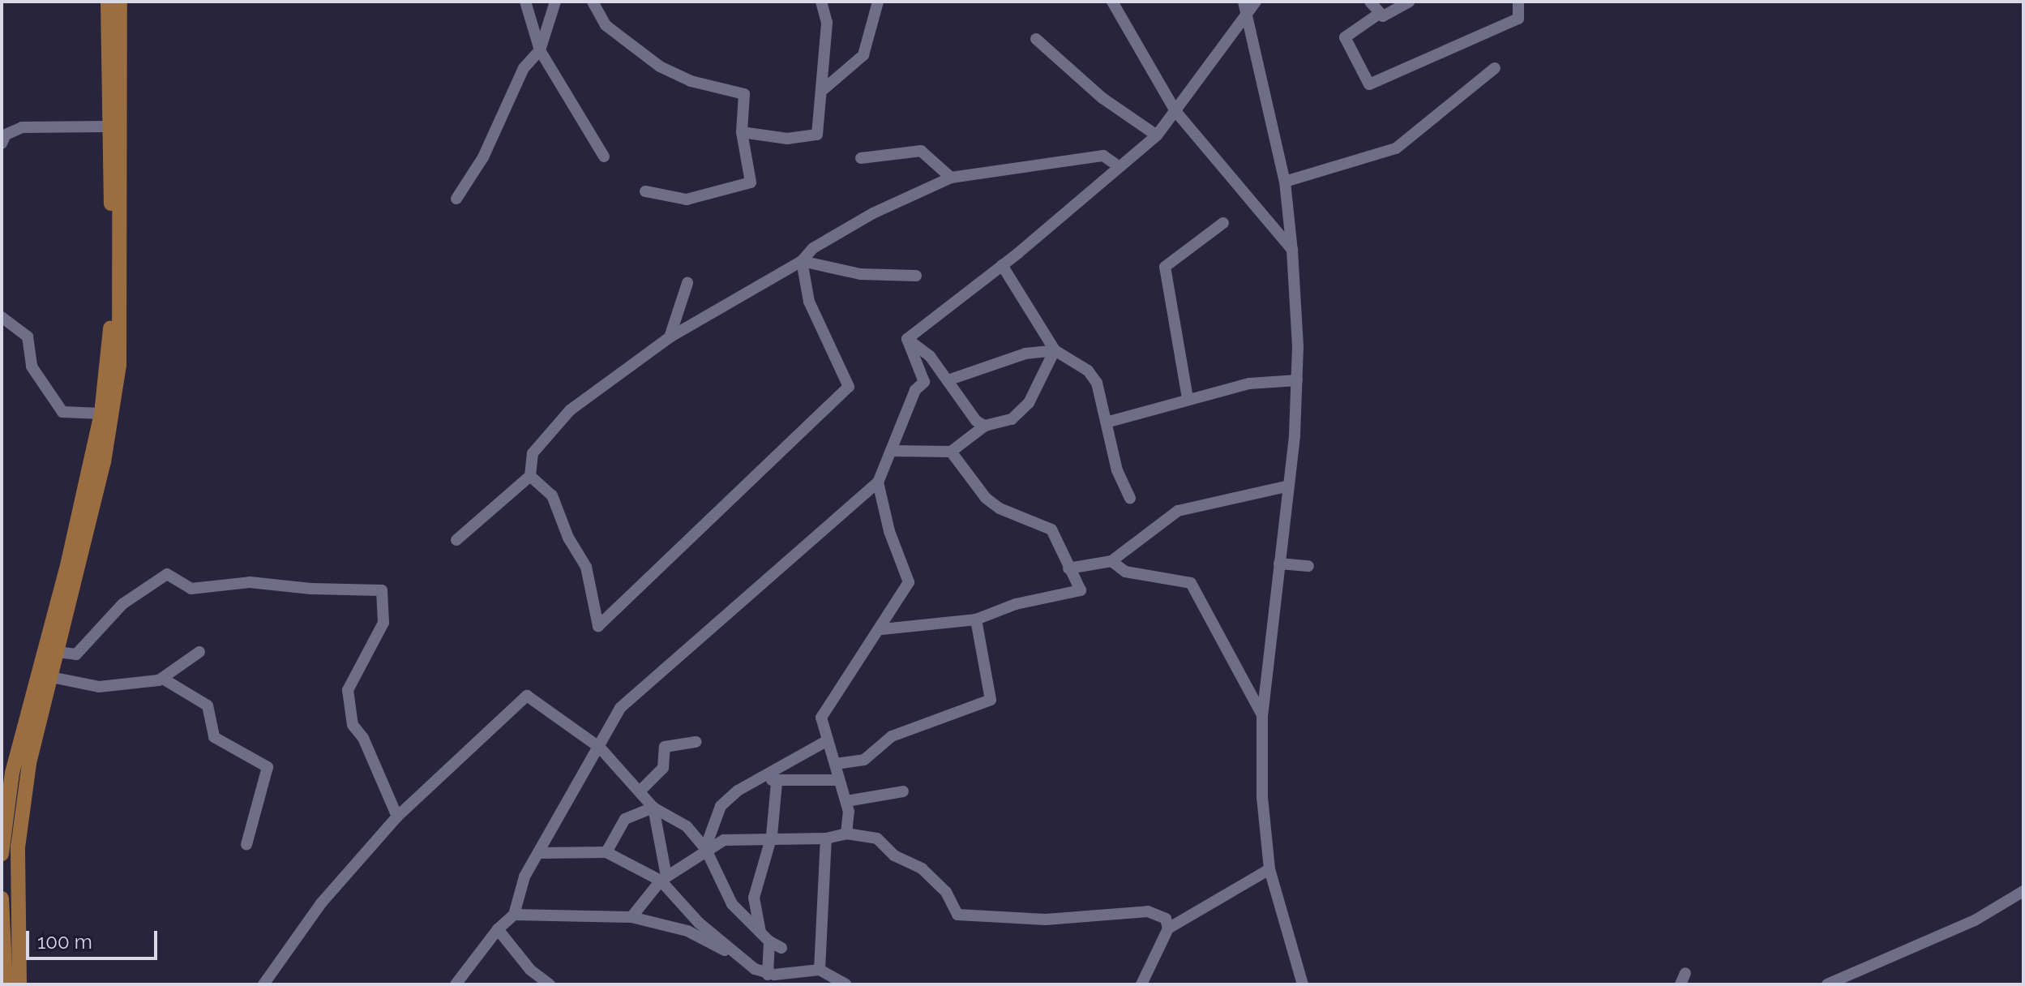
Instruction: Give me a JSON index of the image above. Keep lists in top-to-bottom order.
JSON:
{
  "scale_bar": "100 m"
}
